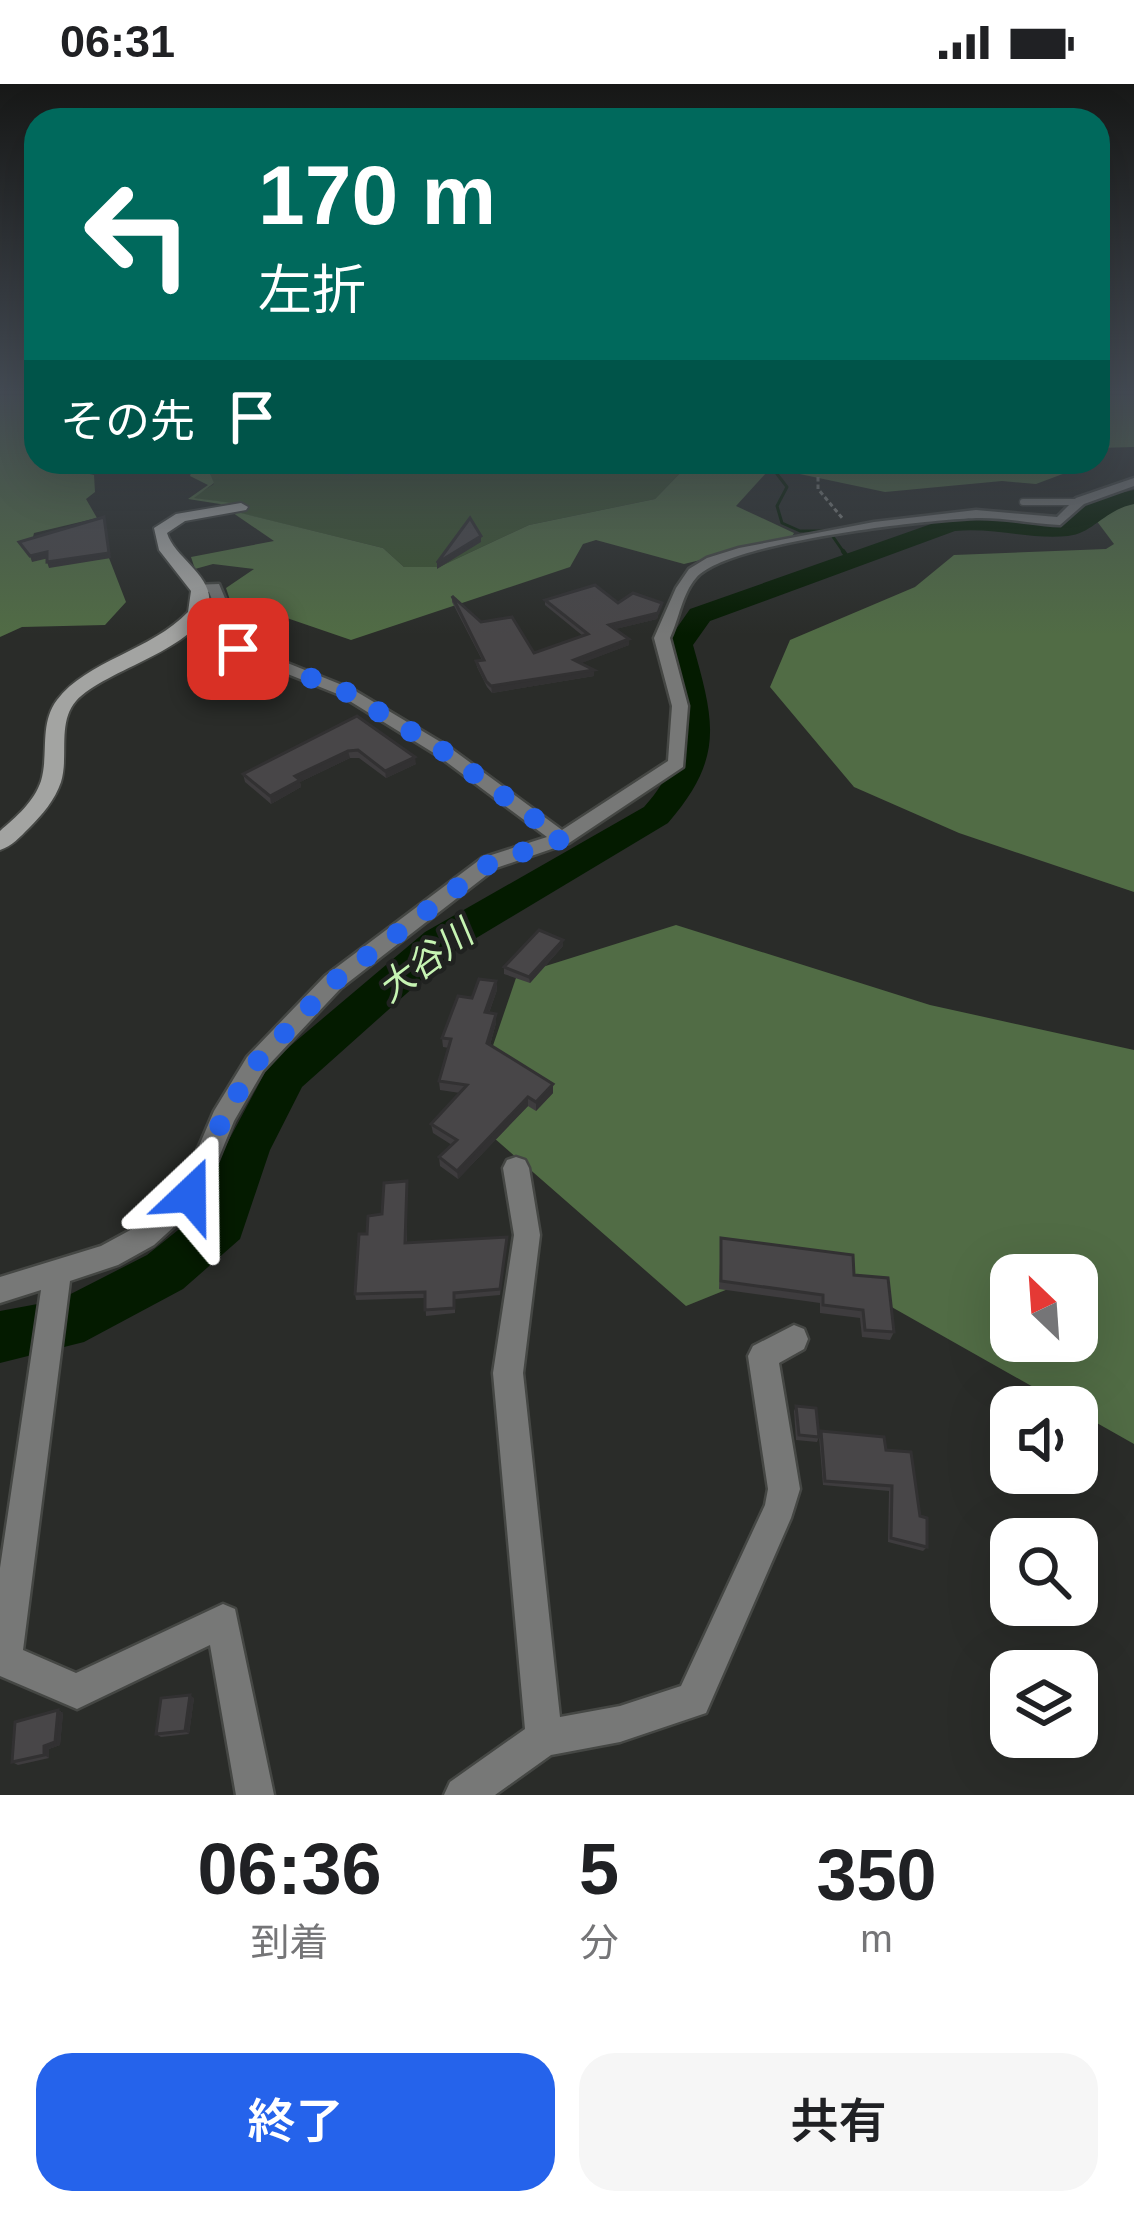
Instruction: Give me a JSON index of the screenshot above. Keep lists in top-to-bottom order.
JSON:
{
  "water": ["大谷川"],
  "north": "top left",
  "page": {
    "status": "06:31",
    "turn": ["170 m", "左折"],
    "then": "その先",
    "eta": [
      "06:36",
      "到着",
      "5",
      "分",
      "350",
      "m"
    ],
    "buttons": ["終了", "共有"]
  }
}
